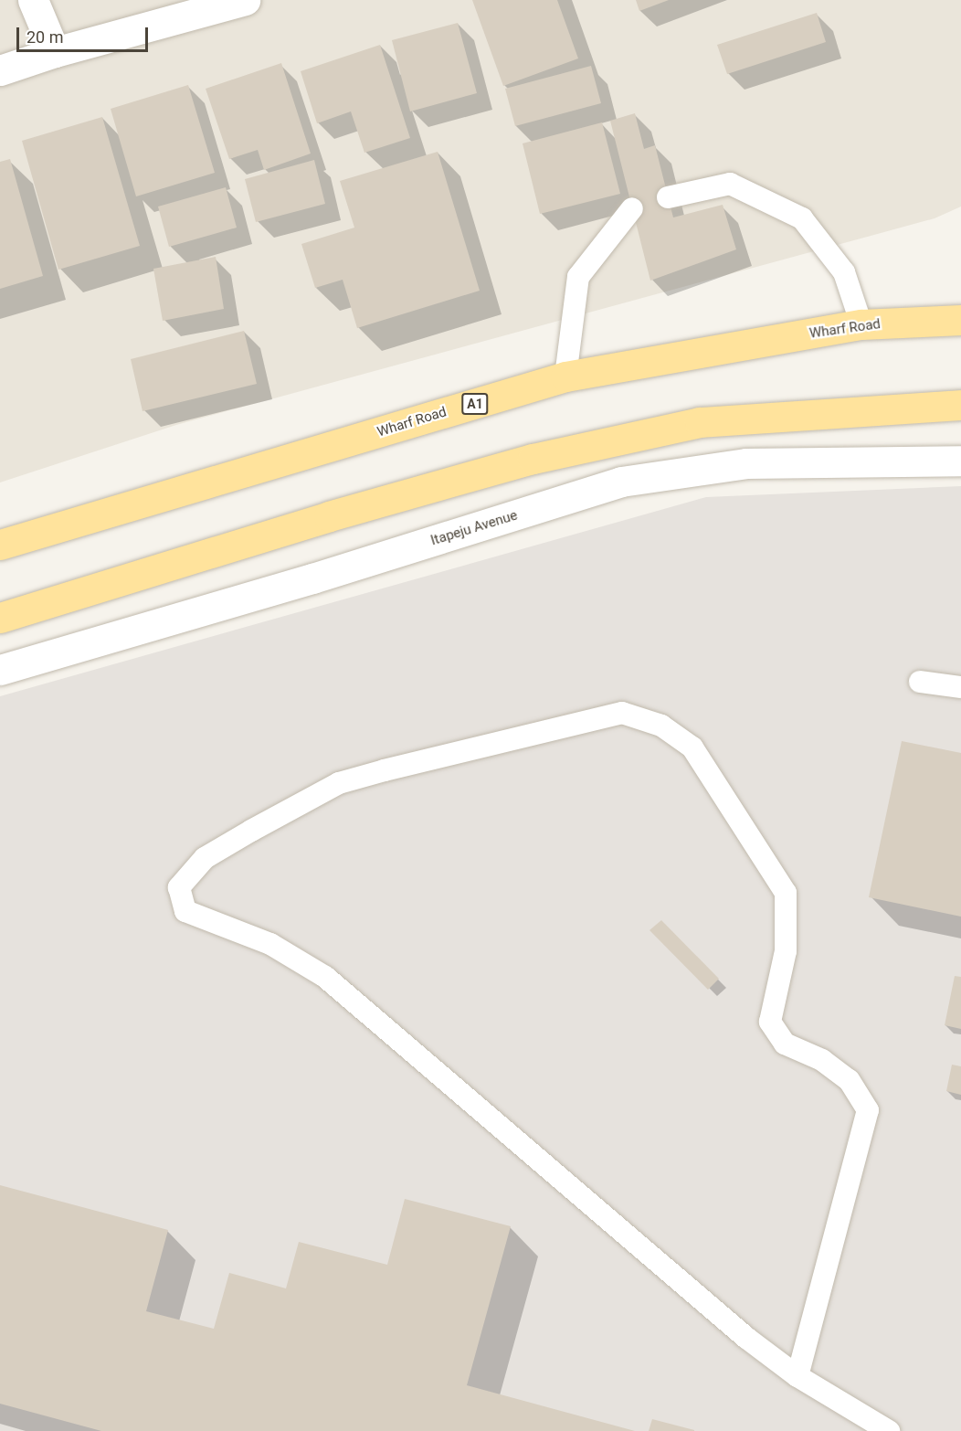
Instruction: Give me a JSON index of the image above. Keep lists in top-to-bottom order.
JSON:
{
  "streets": {
    "main road": ["Wharf Road", "A1"],
    "street": ["Itapeju Avenue"]
  },
  "scale_bar": "20 m"
}
